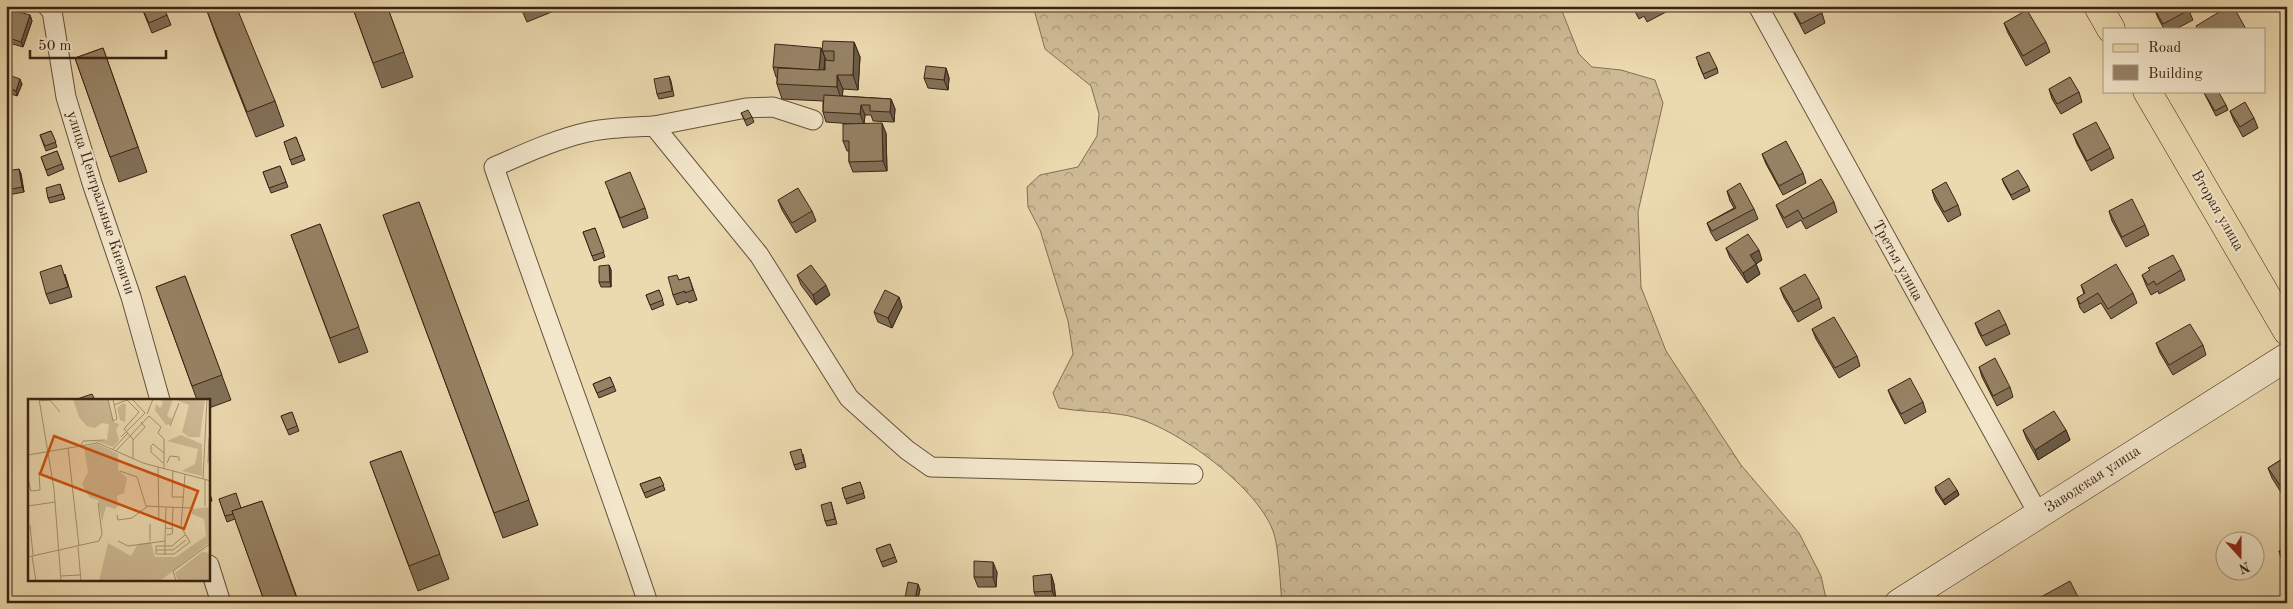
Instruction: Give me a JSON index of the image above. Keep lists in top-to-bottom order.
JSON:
{
  "streets": {
    "main road": ["Вторая улица"],
    "street": ["улица Центральные Кневичи", "Третья улица", "Заводская улица"]
  },
  "crossings": [
    ["Третья улица", "Заводская улица"]
  ],
  "legend": ["Road", "Building"],
  "scale_bar": "50 m",
  "north": "bottom"
}
